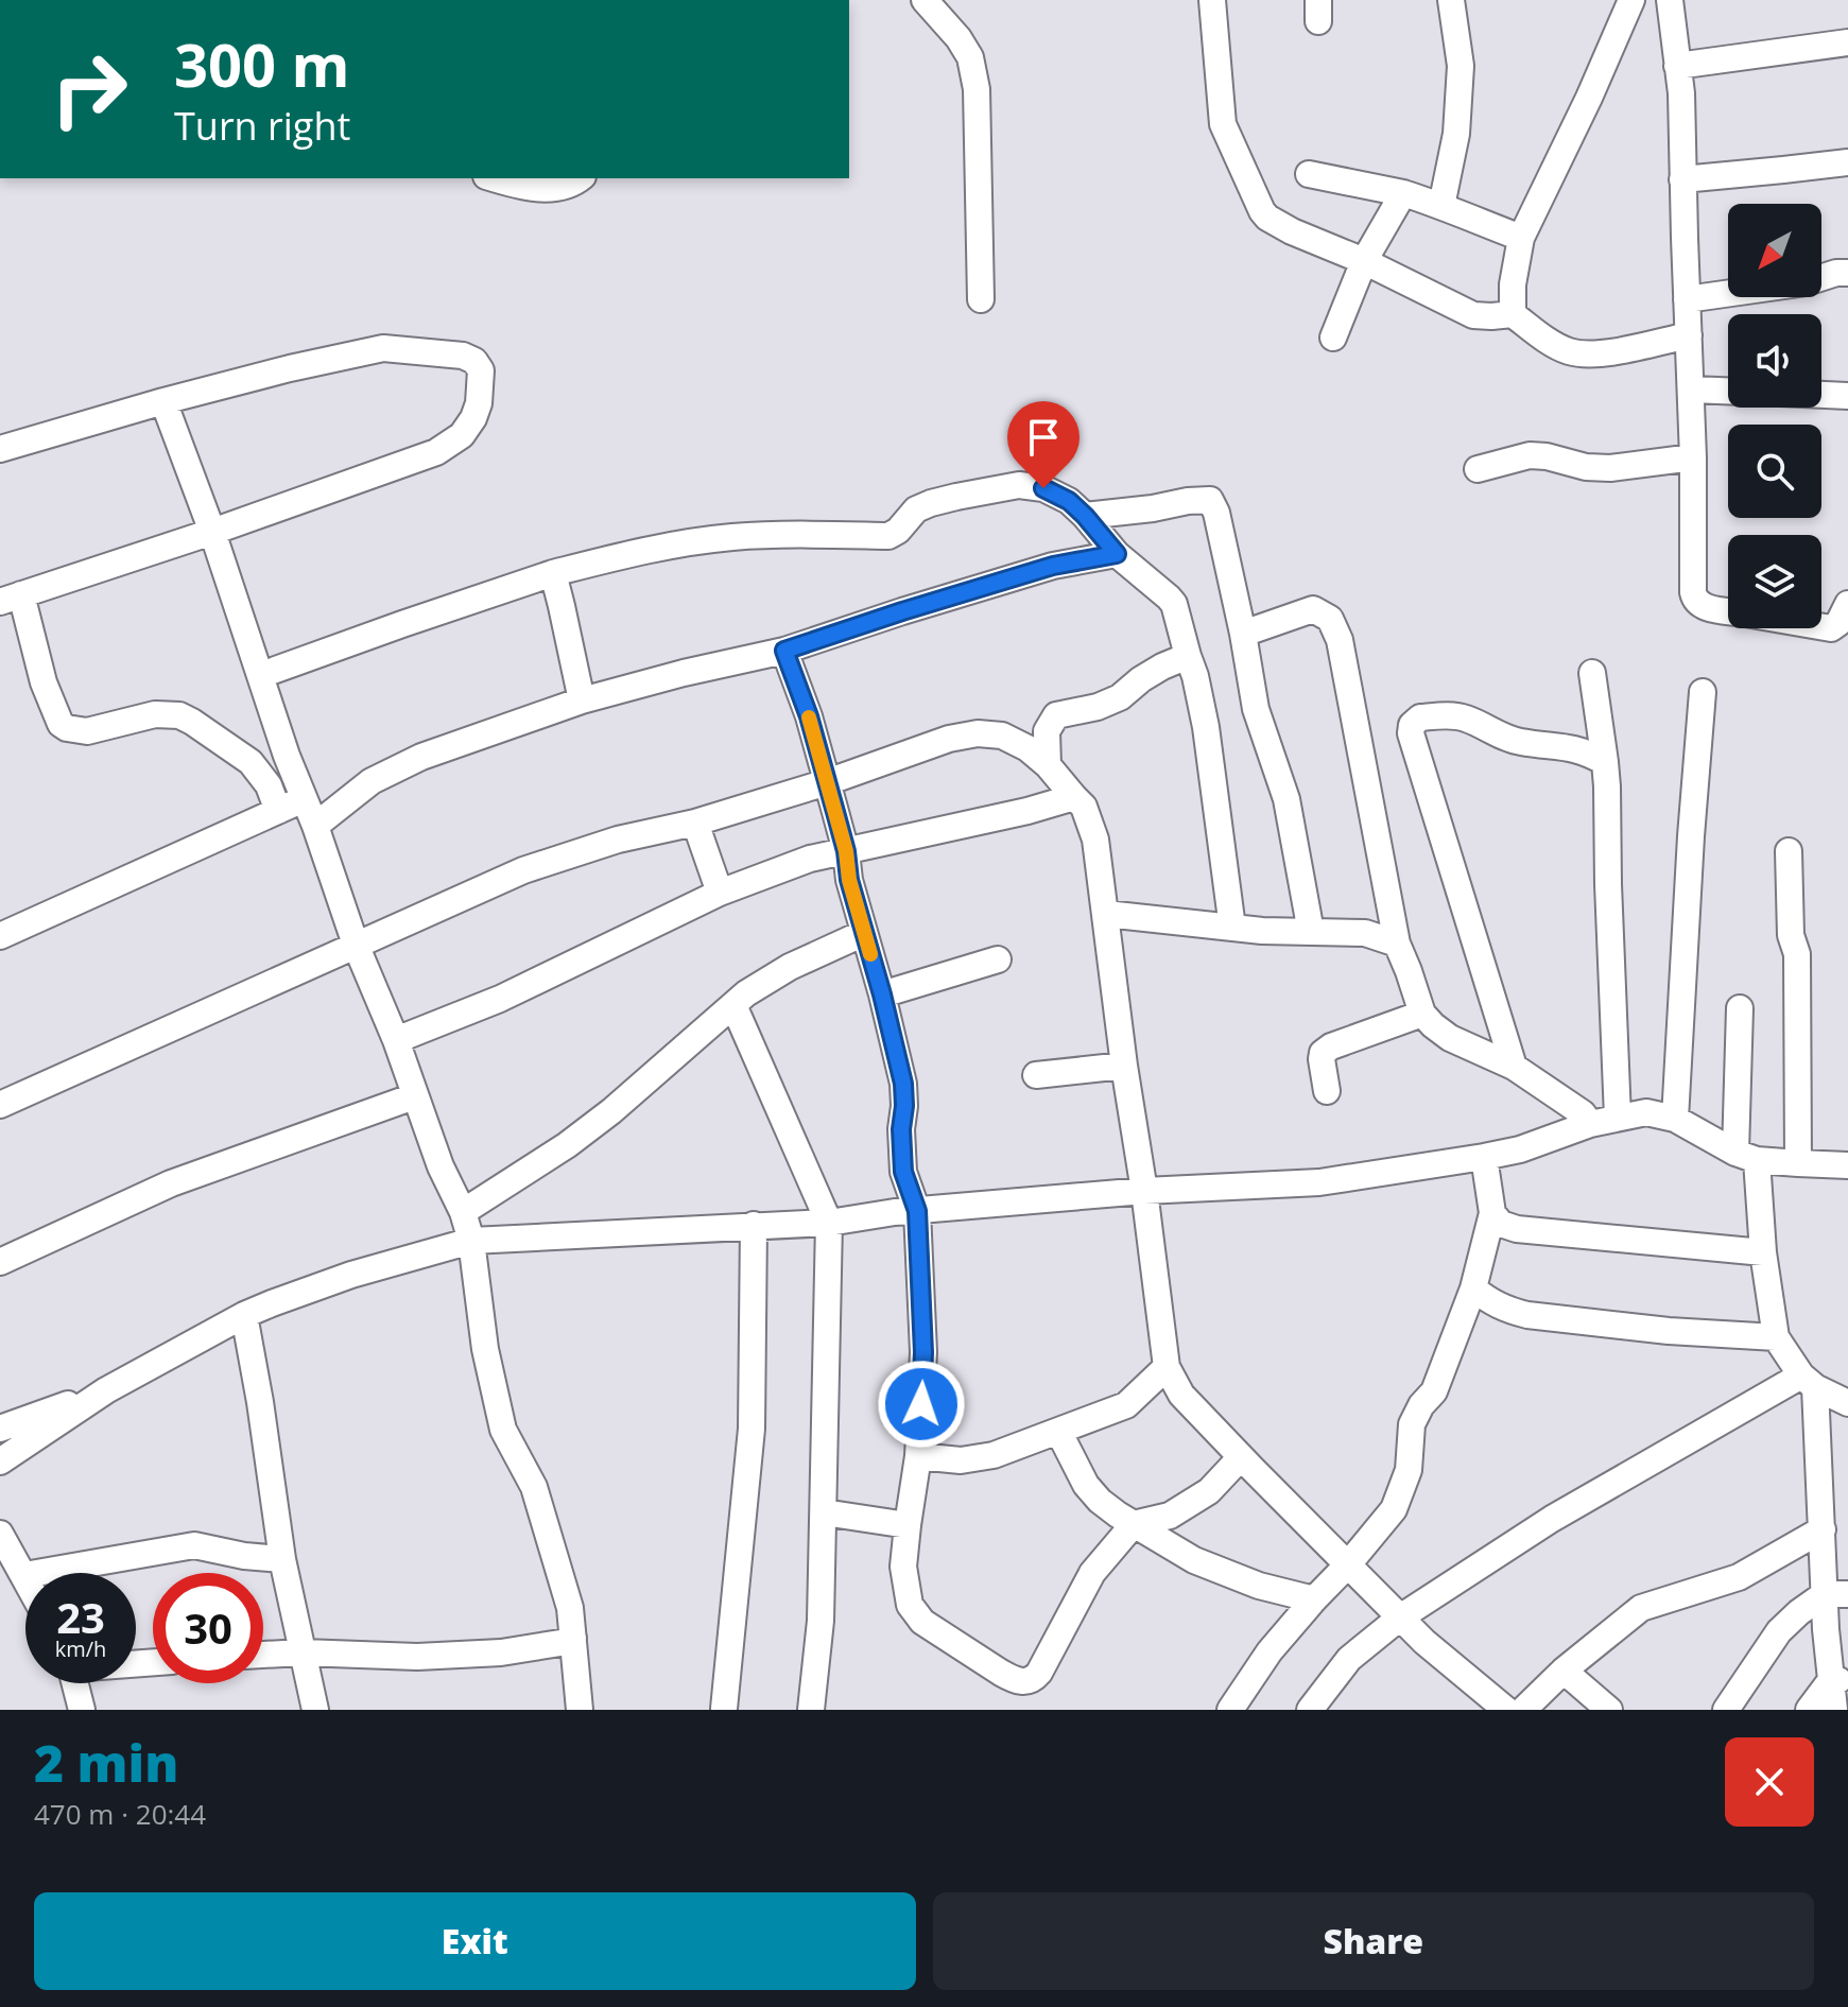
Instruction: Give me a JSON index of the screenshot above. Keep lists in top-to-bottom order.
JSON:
{
  "north": "bottom left",
  "page": {
    "turn": ["300 m", "Turn right"],
    "speed": "23 km/h",
    "limit": "30",
    "heading": ["2 min", "470 m · 20:44"],
    "buttons": ["Exit", "Share"]
  }
}
